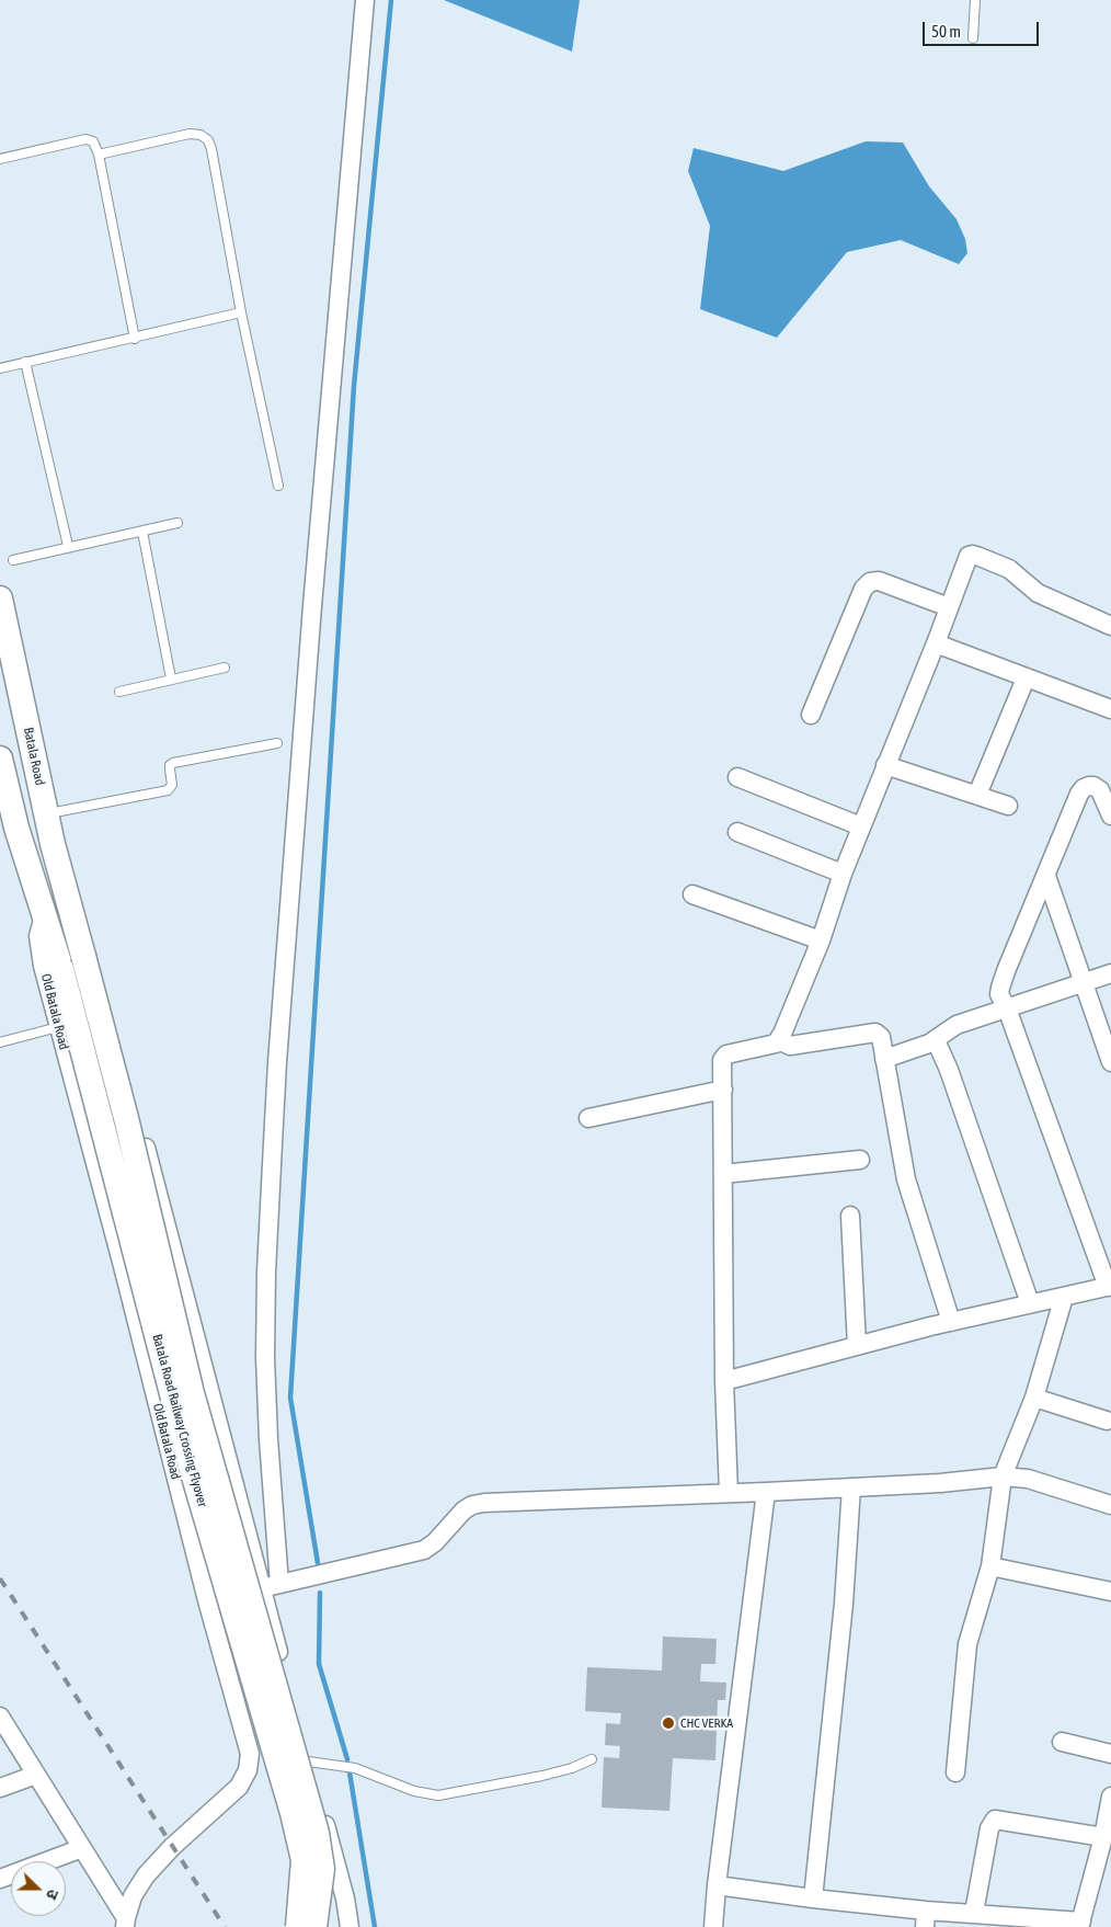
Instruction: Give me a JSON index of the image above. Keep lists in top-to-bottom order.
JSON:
{
  "streets": {
    "main road": ["Batala Road", "Batala Road Railway Crossing Flyover"],
    "street": ["Old Batala Road"]
  },
  "crossings": [
    ["Batala Road", "Batala Road Railway Crossing Flyover"],
    ["Old Batala Road", "Batala Road Railway Crossing Flyover"]
  ],
  "places": ["CHC VERKA"],
  "scale_bar": "50 m",
  "north": "right"
}
